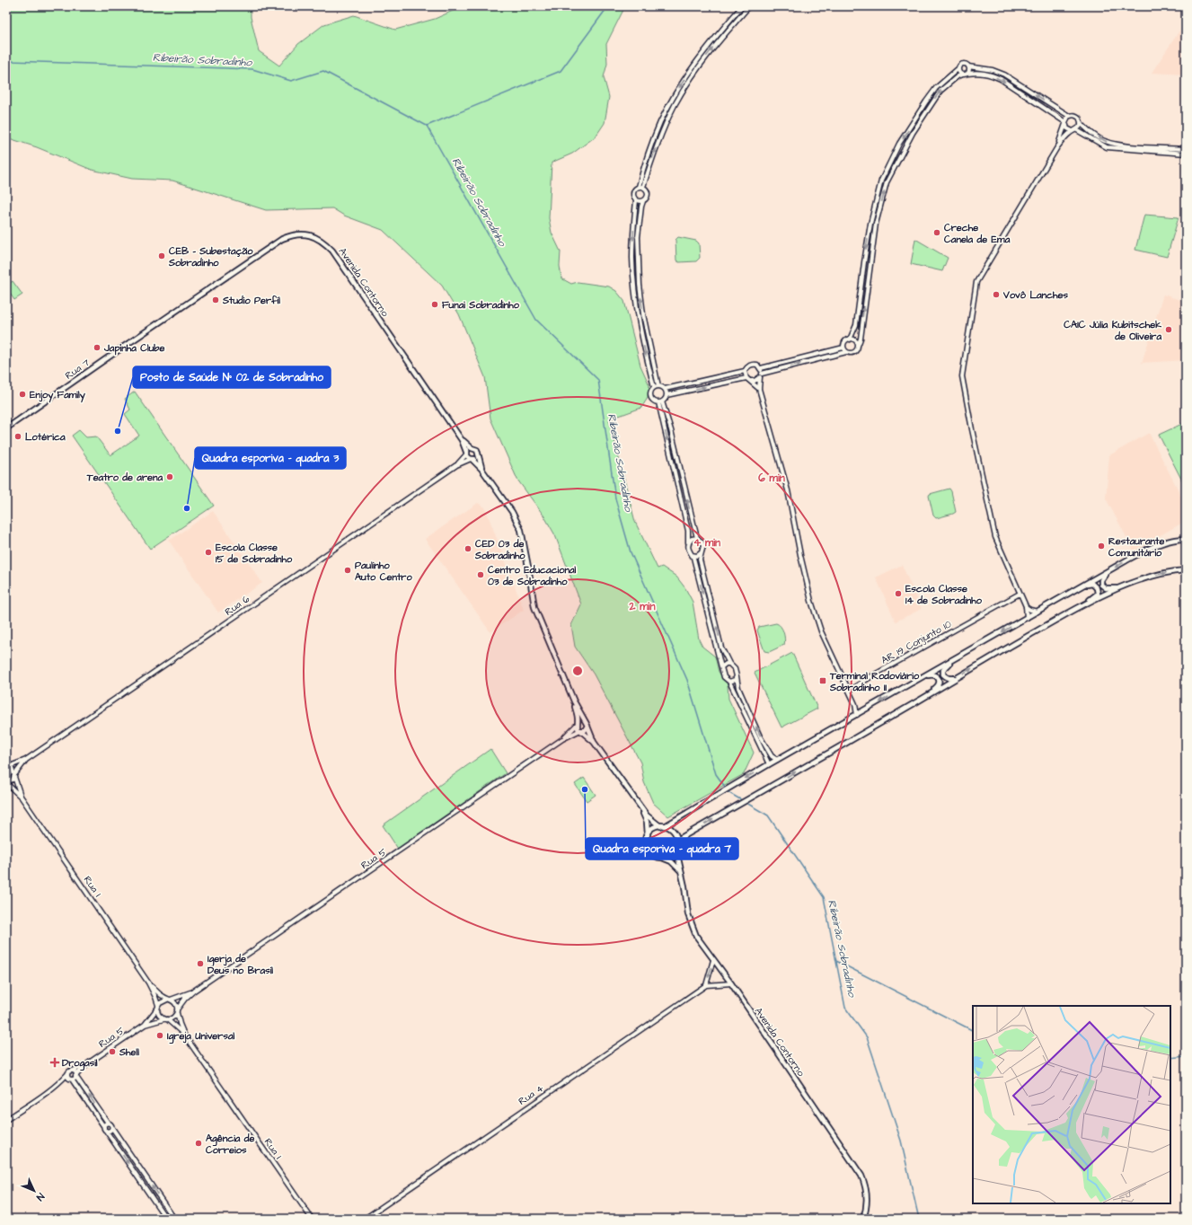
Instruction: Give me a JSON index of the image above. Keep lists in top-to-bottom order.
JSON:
{
  "streets": {
    "main road": ["Avenida Contorno", "Rua 7"],
    "street": [
      "Rua 6",
      "AR 19 Conjunto 10",
      "Rua 5",
      "Rua 1",
      "Rua 4"
    ]
  },
  "crossings": [
    ["Avenida Contorno", "Rua 7"]
  ],
  "water": ["Ribeirão Sobradinho"],
  "places": {
    "other": [
      "Creche Canela de Ema",
      "CEB - Subestação Sobradinho",
      "Vovô Lanches",
      "Studio Perfil",
      "Funai Sobradinho",
      "CAIC Júlia Kubitschek de Oliveira",
      "Japinha Clube",
      "Enjoy Family",
      "Posto de Saúde N° 02 de Sobradinho",
      "Lotérica",
      "Teatro de arena",
      "Quadra esporiva - quadra 3",
      "Restaurante Comunitário",
      "CED 03 de Sobradinho",
      "Escola Classe 15 de Sobradinho",
      "Paulinho Auto Centro",
      "Centro Educacional 03 de Sobradinho",
      "Escola Classe 14 de Sobradinho",
      "Quadra esporiva - quadra 7",
      "Igerja de Deus no Brasil",
      "Igreja Universal",
      "Shell",
      "Agência de Correios"
    ],
    "transit": ["Terminal Rodoviário Sobradinho II"],
    "health": ["Drogasil"]
  },
  "north": "bottom right",
  "rings": ["6 min", "4 min", "2 min"]
}
